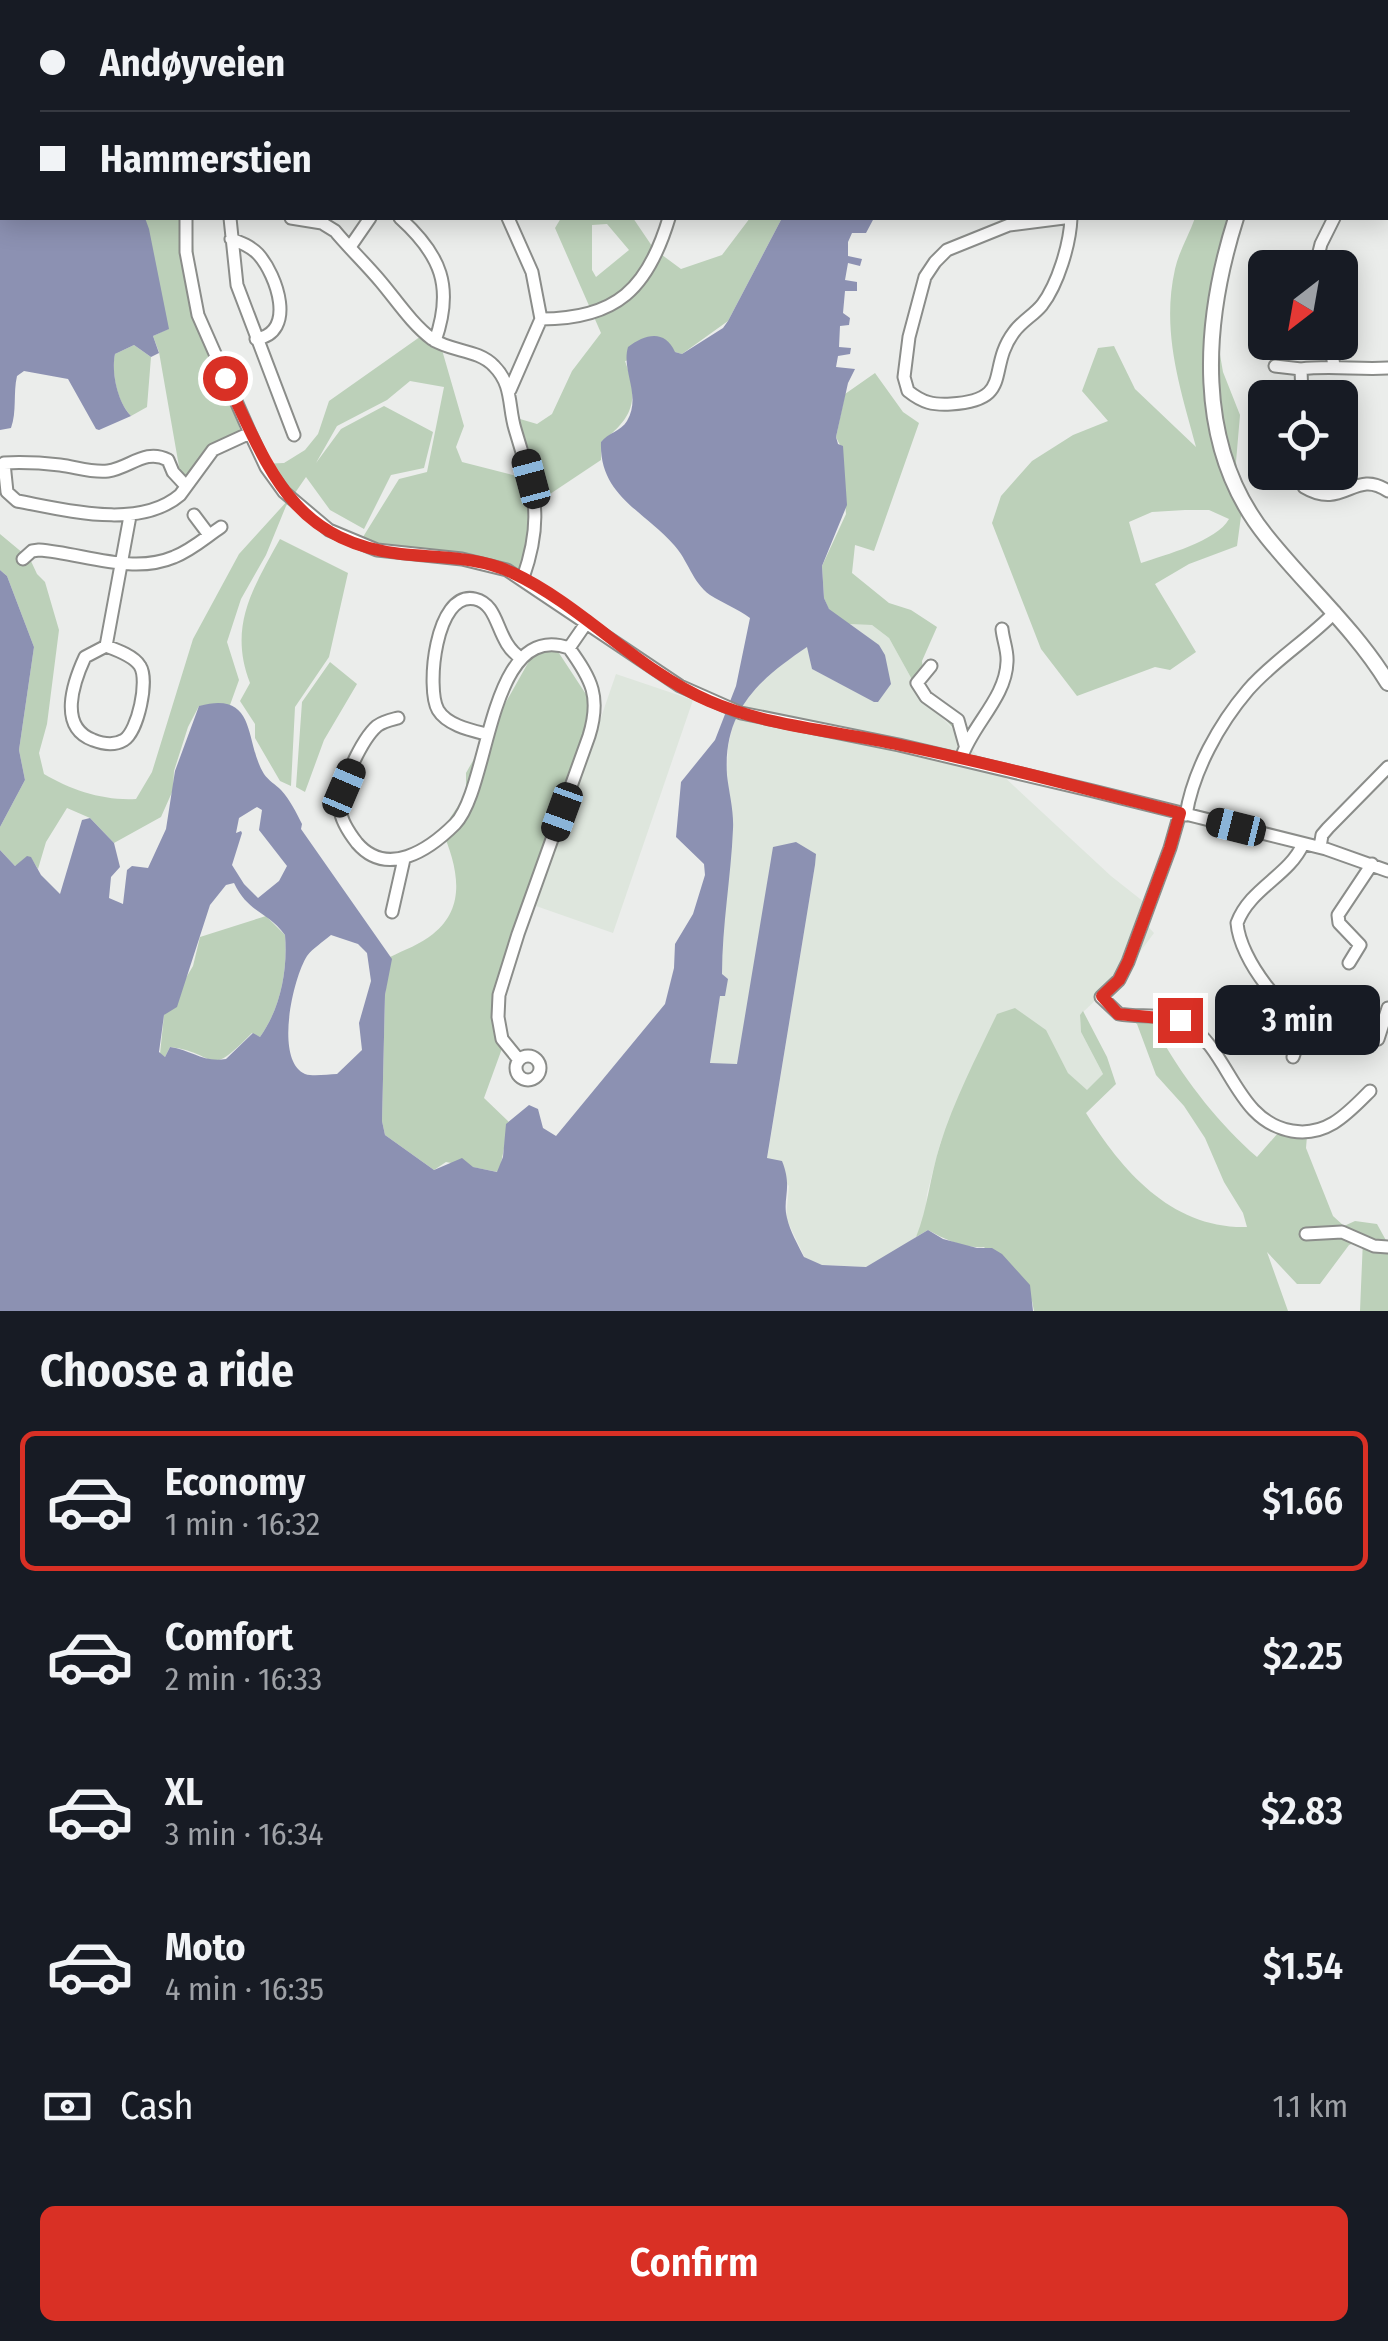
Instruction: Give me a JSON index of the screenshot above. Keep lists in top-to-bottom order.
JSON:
{
  "north": "bottom left",
  "page": {
    "banner": ["Andøyveien", "Hammerstien"],
    "bubble": "3 min",
    "heading": "Choose a ride",
    "list": [
      {
        "name": "Economy",
        "note": "1 min · 16:32",
        "value": "$1.66"
      },
      {
        "name": "Comfort",
        "note": "2 min · 16:33",
        "value": "$2.25"
      },
      {
        "name": "XL",
        "note": "3 min · 16:34",
        "value": "$2.83"
      },
      {
        "name": "Moto",
        "note": "4 min · 16:35",
        "value": "$1.54"
      }
    ],
    "pay": ["Cash", "1.1 km"],
    "buttons": "Confirm"
  }
}
